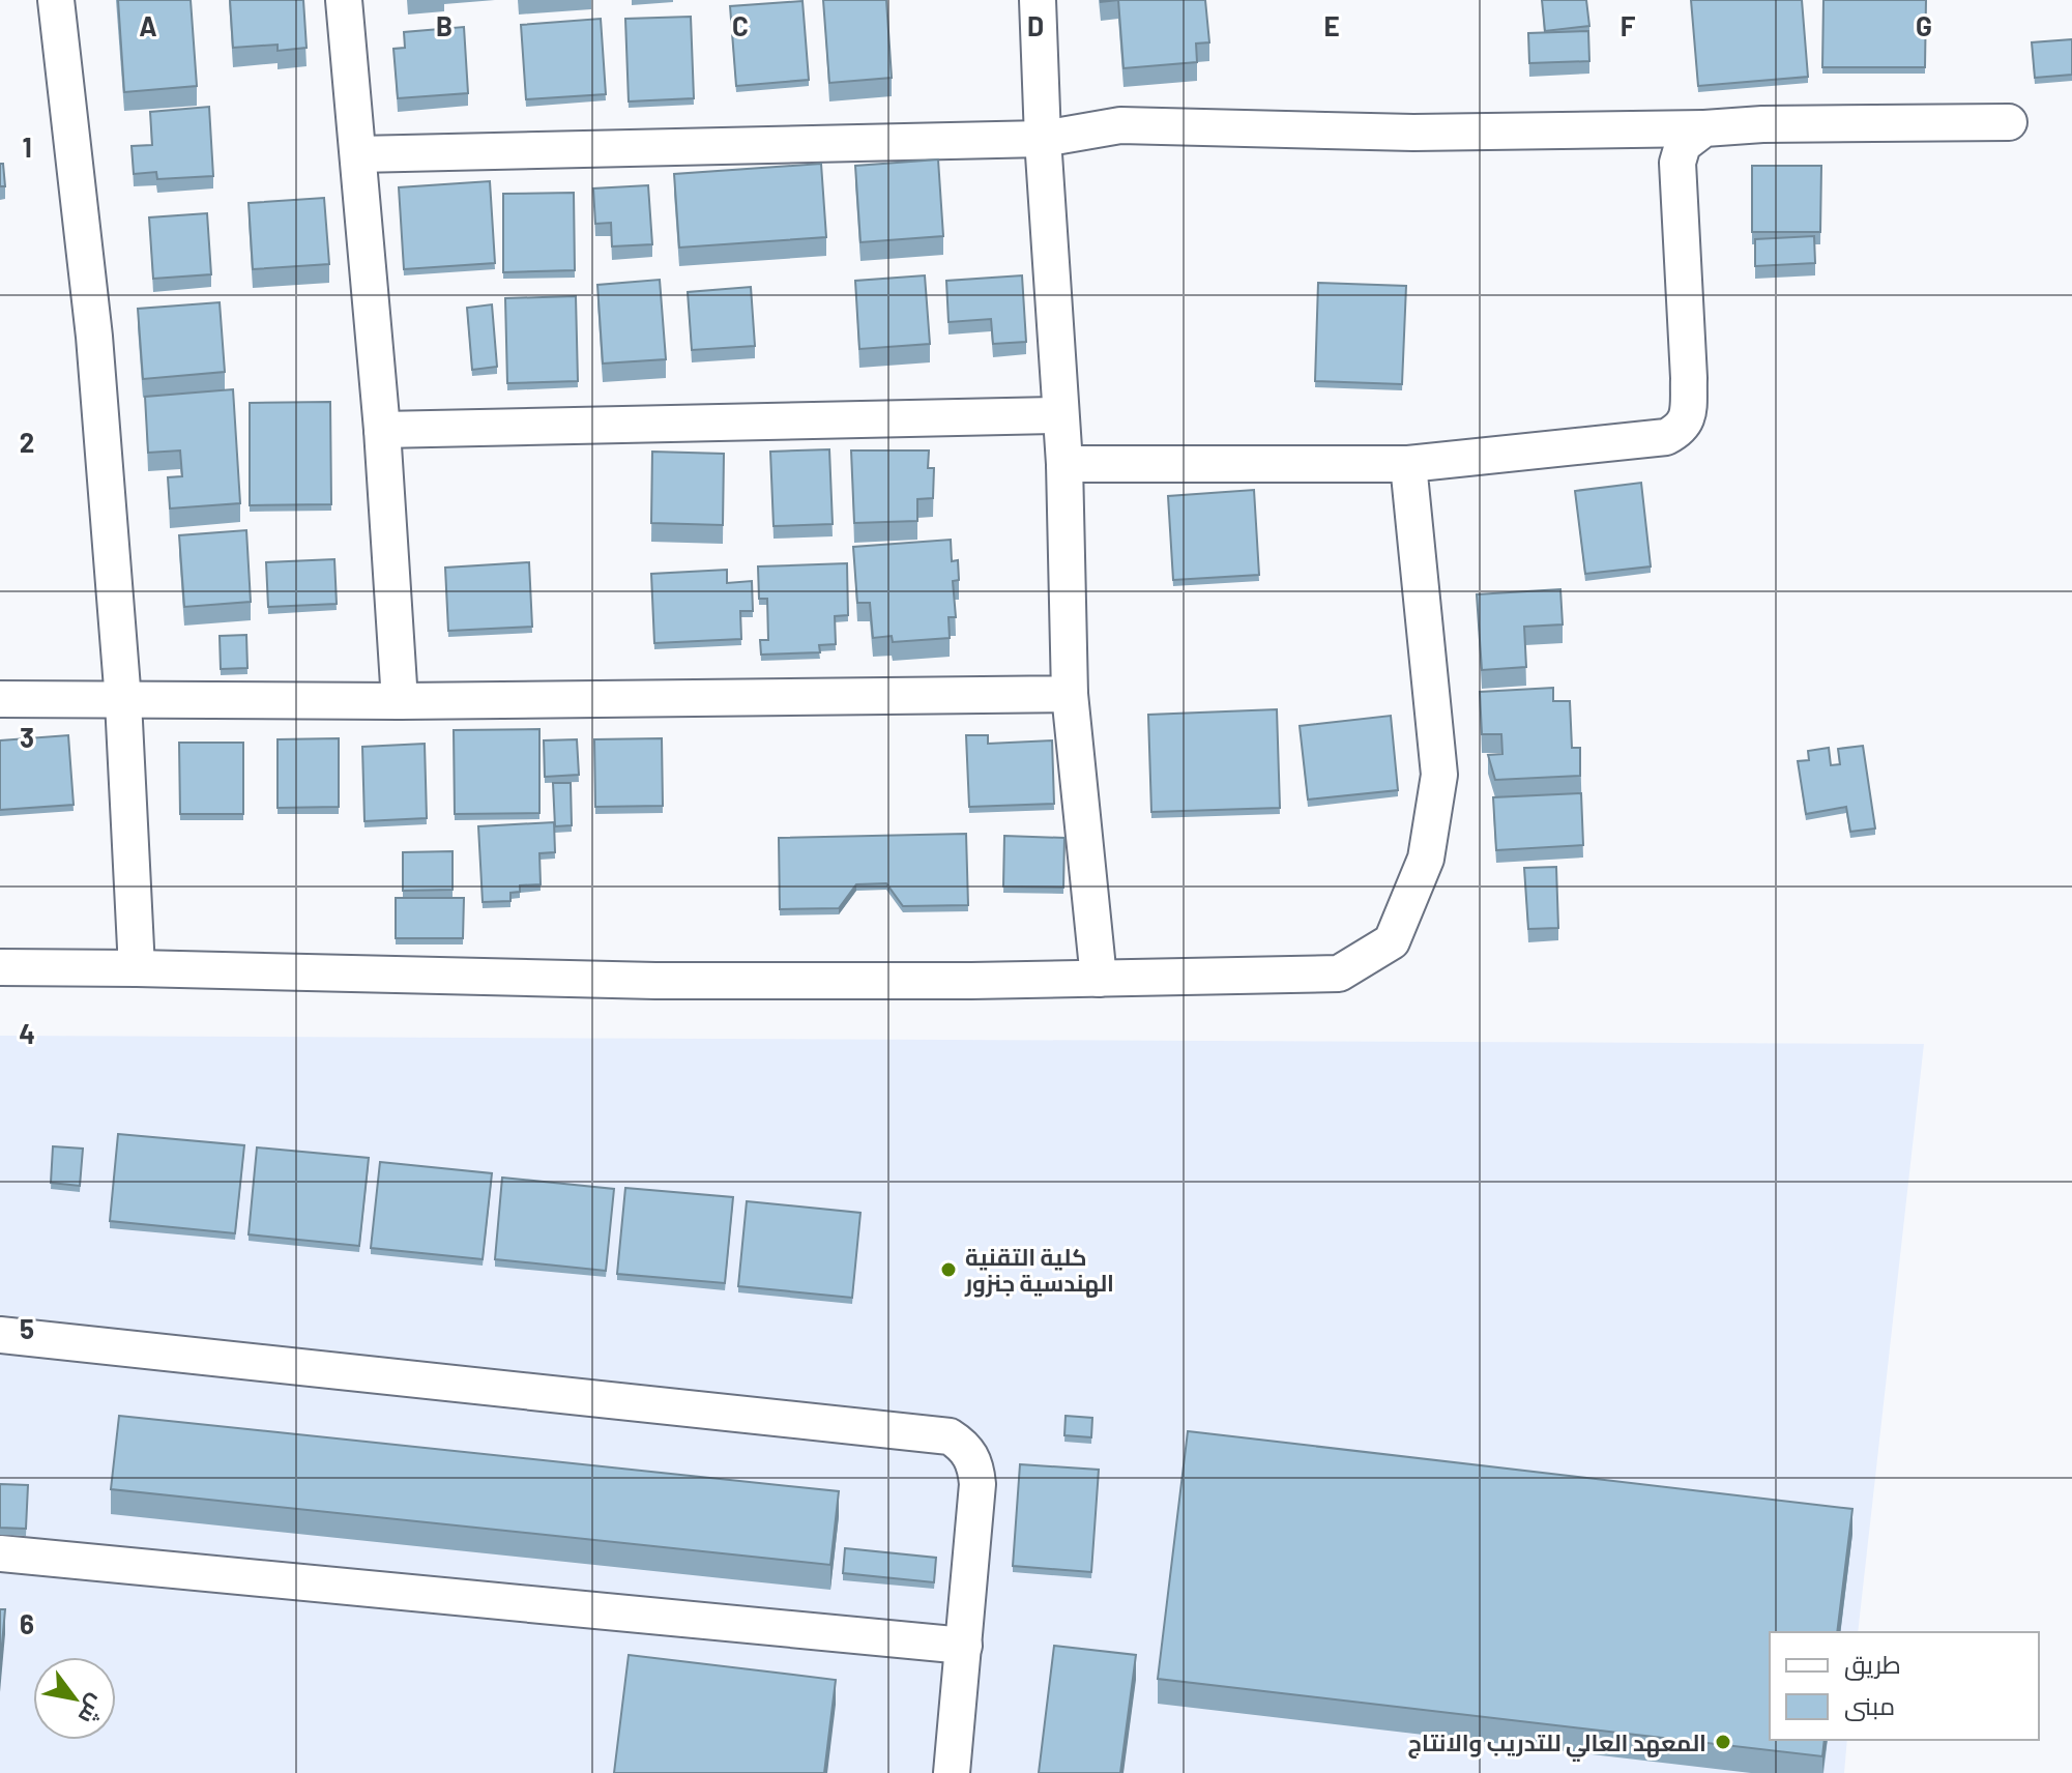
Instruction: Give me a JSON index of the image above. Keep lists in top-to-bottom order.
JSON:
{
  "places": ["كلية التقنية الهندسية جنزور", "المعهد العالي للتدريب والانتاج"],
  "legend": ["طريق", "مبنى"],
  "north": "bottom right",
  "grid": {
    "columns": [
      "A",
      "B",
      "C",
      "D",
      "E",
      "F",
      "G"
    ],
    "rows": [
      "1",
      "2",
      "3",
      "4",
      "5",
      "6"
    ]
  }
}
